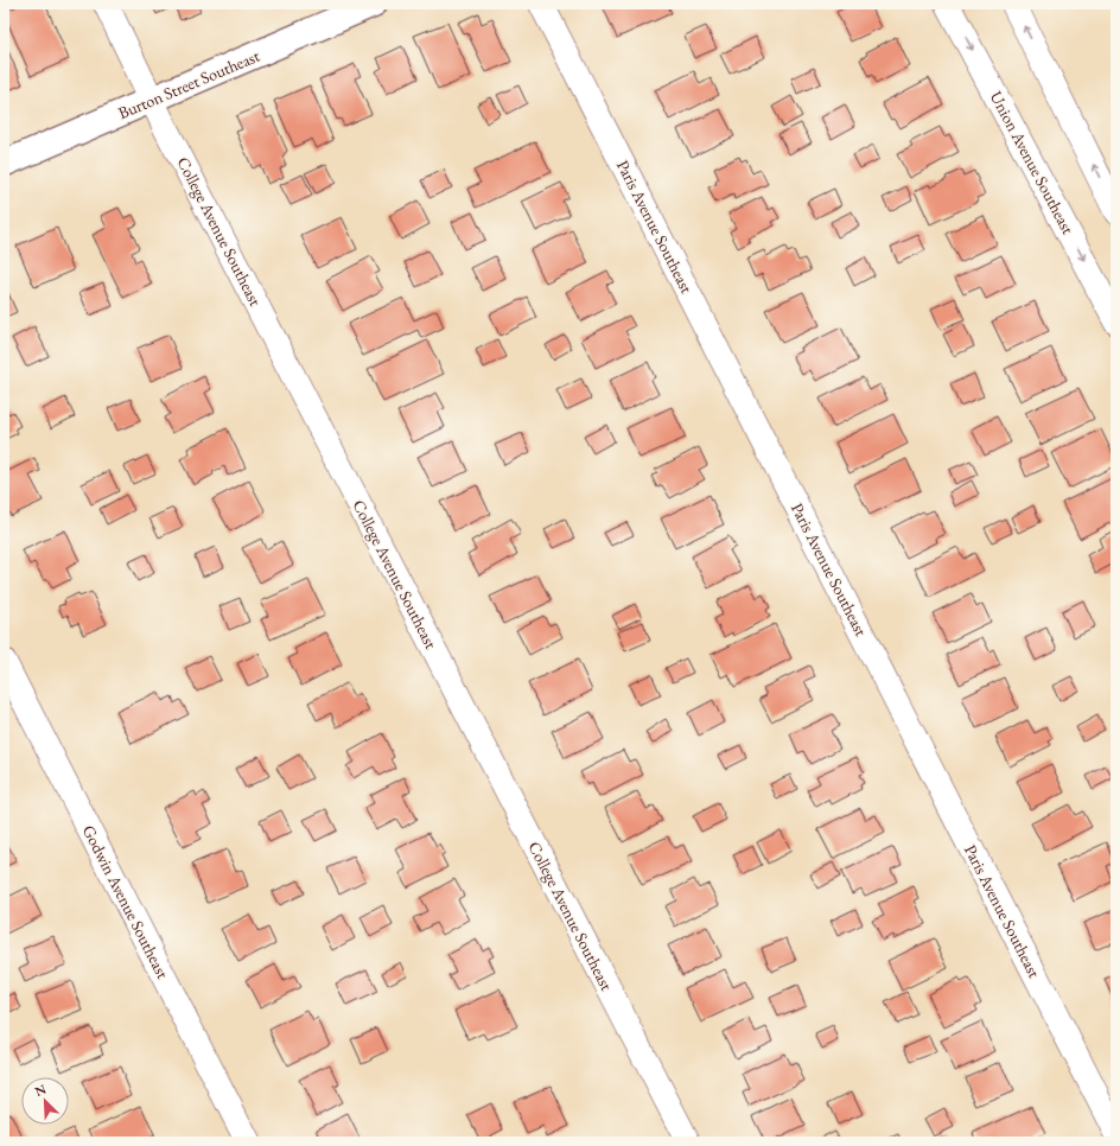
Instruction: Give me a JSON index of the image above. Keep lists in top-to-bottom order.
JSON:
{
  "streets": {
    "main road": ["Burton Street Southeast"],
    "street": [
      "Union Avenue Southeast",
      "Paris Avenue Southeast",
      "College Avenue Southeast",
      "Godwin Avenue Southeast"
    ]
  },
  "crossings": [
    ["Burton Street Southeast", "College Avenue Southeast"]
  ],
  "north": "top left"
}
